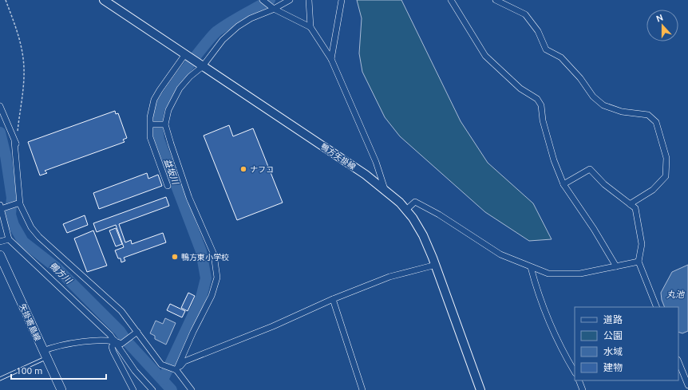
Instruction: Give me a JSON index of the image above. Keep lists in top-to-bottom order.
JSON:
{
  "streets": {
    "main road": ["鴨方矢掛線", "矢掛寄島線"]
  },
  "water": ["益坂川", "鴨方川", "丸池"],
  "places": ["ナフコ", "鴨方東小学校"],
  "legend": [
    "道路",
    "公園",
    "水域",
    "建物"
  ],
  "scale_bar": "100 m",
  "north": "top"
}
